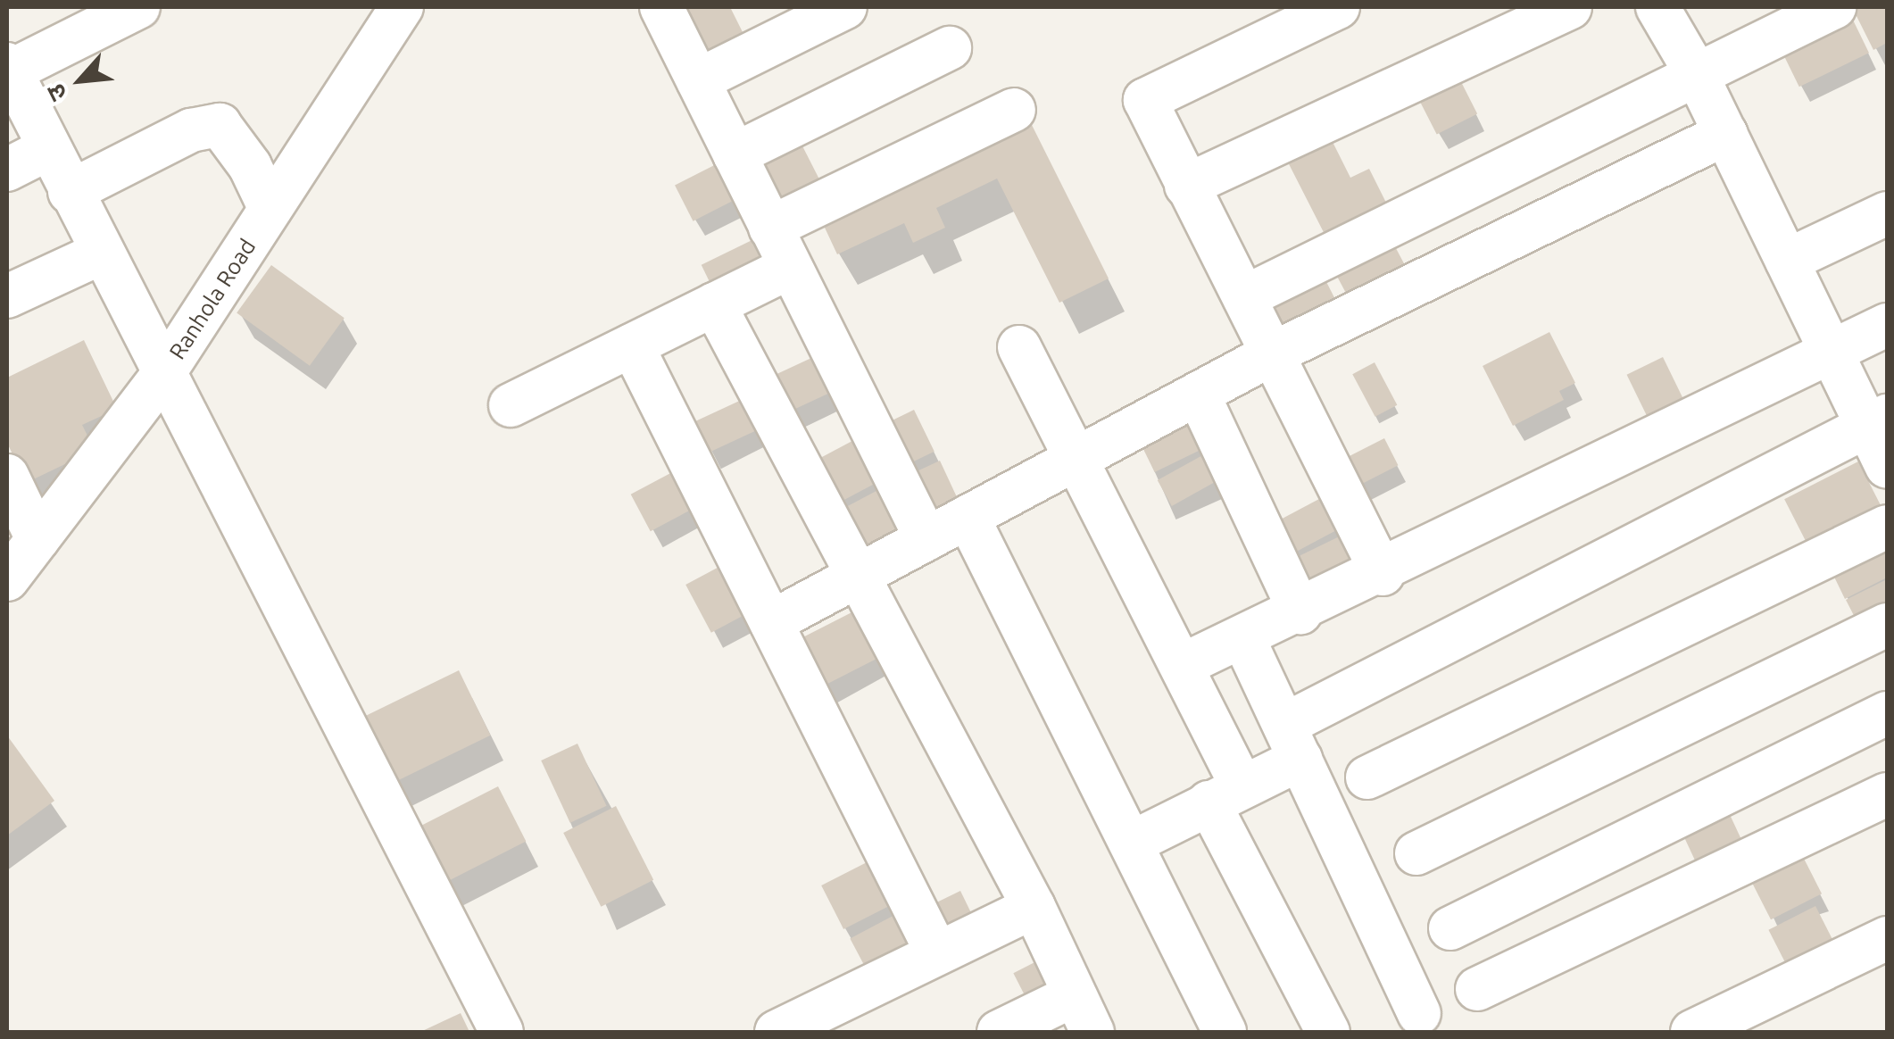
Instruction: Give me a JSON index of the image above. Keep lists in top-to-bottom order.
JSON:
{
  "streets": {
    "street": ["Ranhola Road"]
  },
  "north": "bottom left"
}
